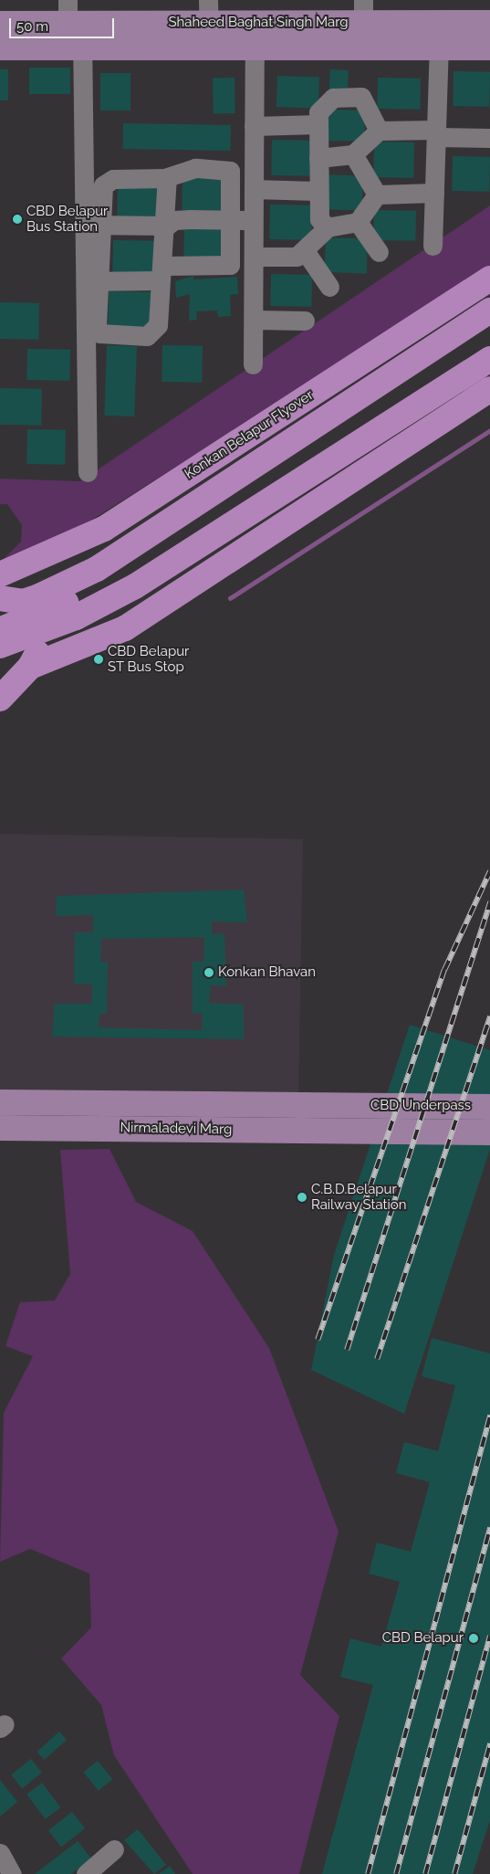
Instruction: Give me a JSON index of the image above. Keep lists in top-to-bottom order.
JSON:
{
  "streets": {
    "highway": ["Konkan Belapur Flyover"],
    "main road": ["Shaheed Baghat Singh Marg", "CBD Underpass", "Nirmaladevi Marg"]
  },
  "crossings": [
    ["CBD Underpass", "Nirmaladevi Marg"]
  ],
  "places": [
    "CBD Belapur Bus Station",
    "CBD Belapur ST Bus Stop",
    "Konkan Bhavan",
    "C.B.D.Belapur Railway Station",
    "CBD Belapur"
  ],
  "scale_bar": "50 m"
}
